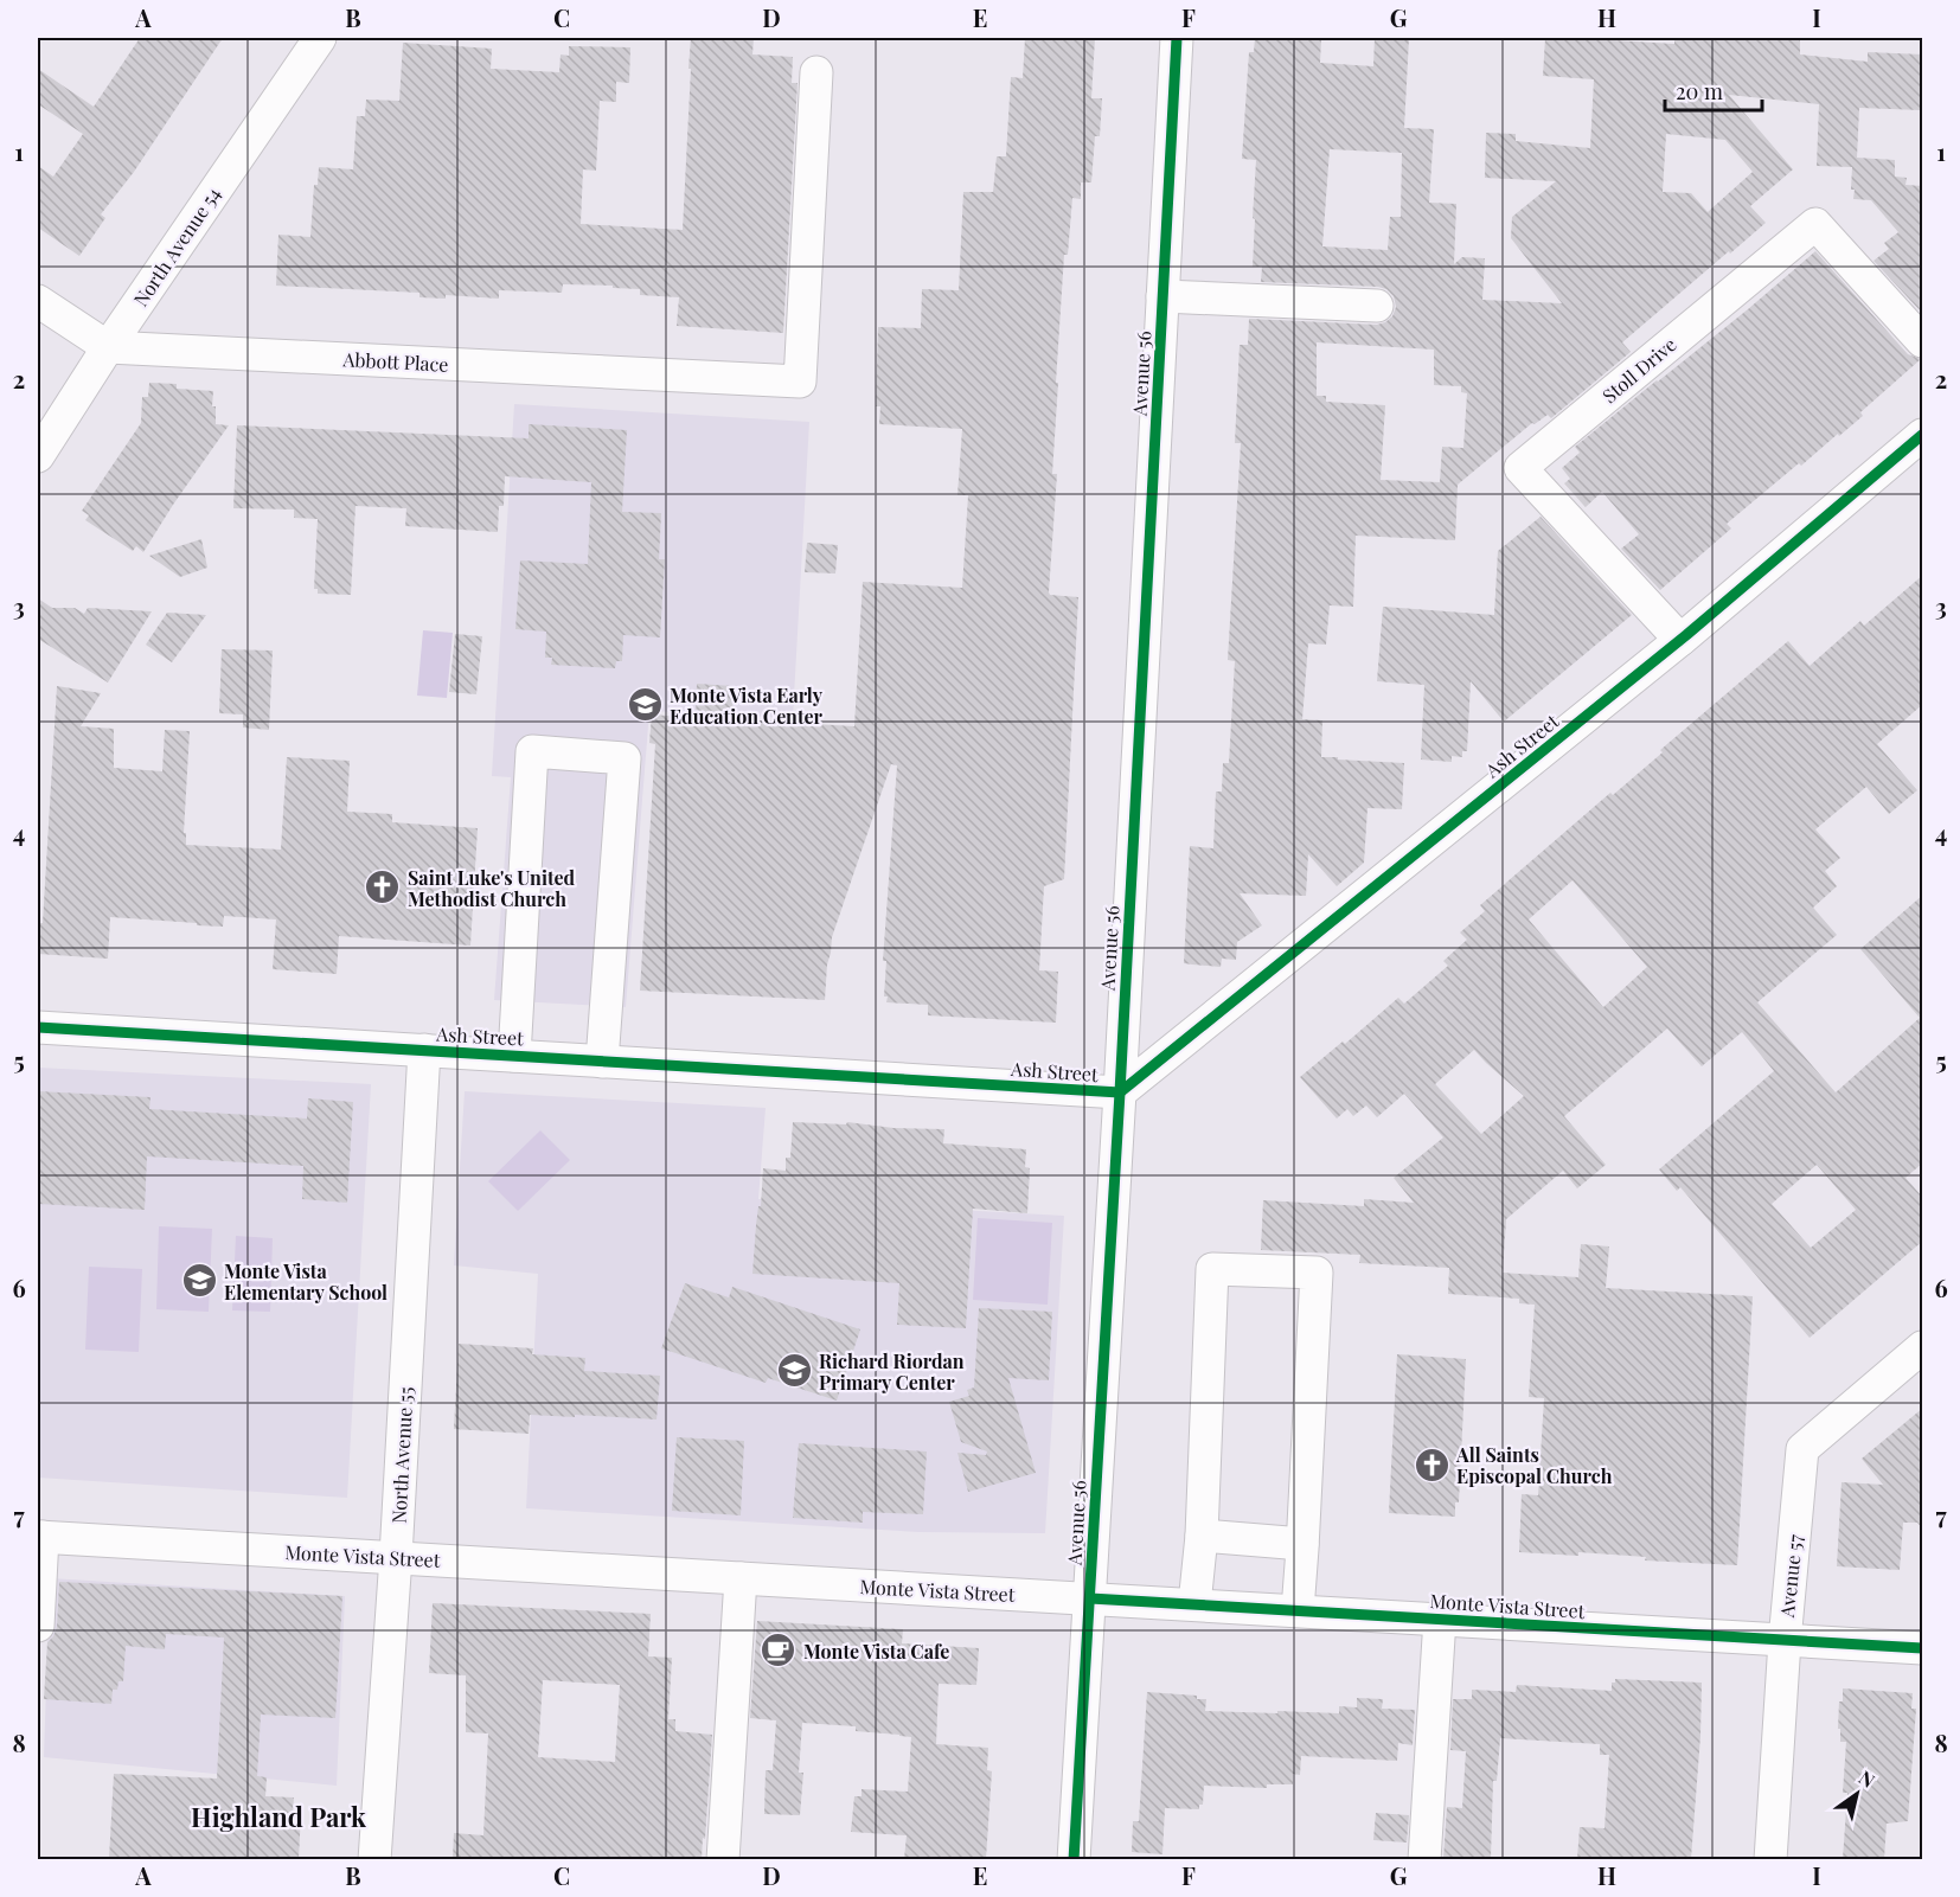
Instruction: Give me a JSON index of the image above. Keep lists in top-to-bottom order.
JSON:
{
  "streets": {
    "street": [
      "North Avenue 54",
      "Abbott Place",
      "Stoll Drive",
      "Avenue 56",
      "Ash Street",
      "North Avenue 55",
      "Monte Vista Street",
      "Avenue 57"
    ]
  },
  "crossings": [
    ["North Avenue 54", "Abbott Place"],
    ["Stoll Drive", "Ash Street"],
    ["Avenue 56", "Ash Street"],
    ["Avenue 56", "Monte Vista Street"],
    ["Ash Street", "North Avenue 55"],
    ["North Avenue 55", "Monte Vista Street"],
    ["Monte Vista Street", "Avenue 57"]
  ],
  "districts": ["Highland Park"],
  "places": {
    "school or university": ["Monte Vista Early Education Center", "Monte Vista Elementary School", "Richard Riordan Primary Center"],
    "church": ["Saint Luke's United Methodist Church", "All Saints Episcopal Church"],
    "cafe": ["Monte Vista Cafe"]
  },
  "scale_bar": "20 m",
  "north": "top right",
  "grid": {
    "columns": [
      "A",
      "B",
      "C",
      "D",
      "E",
      "F",
      "G",
      "H",
      "I"
    ],
    "rows": [
      "1",
      "2",
      "3",
      "4",
      "5",
      "6",
      "7",
      "8"
    ]
  }
}
